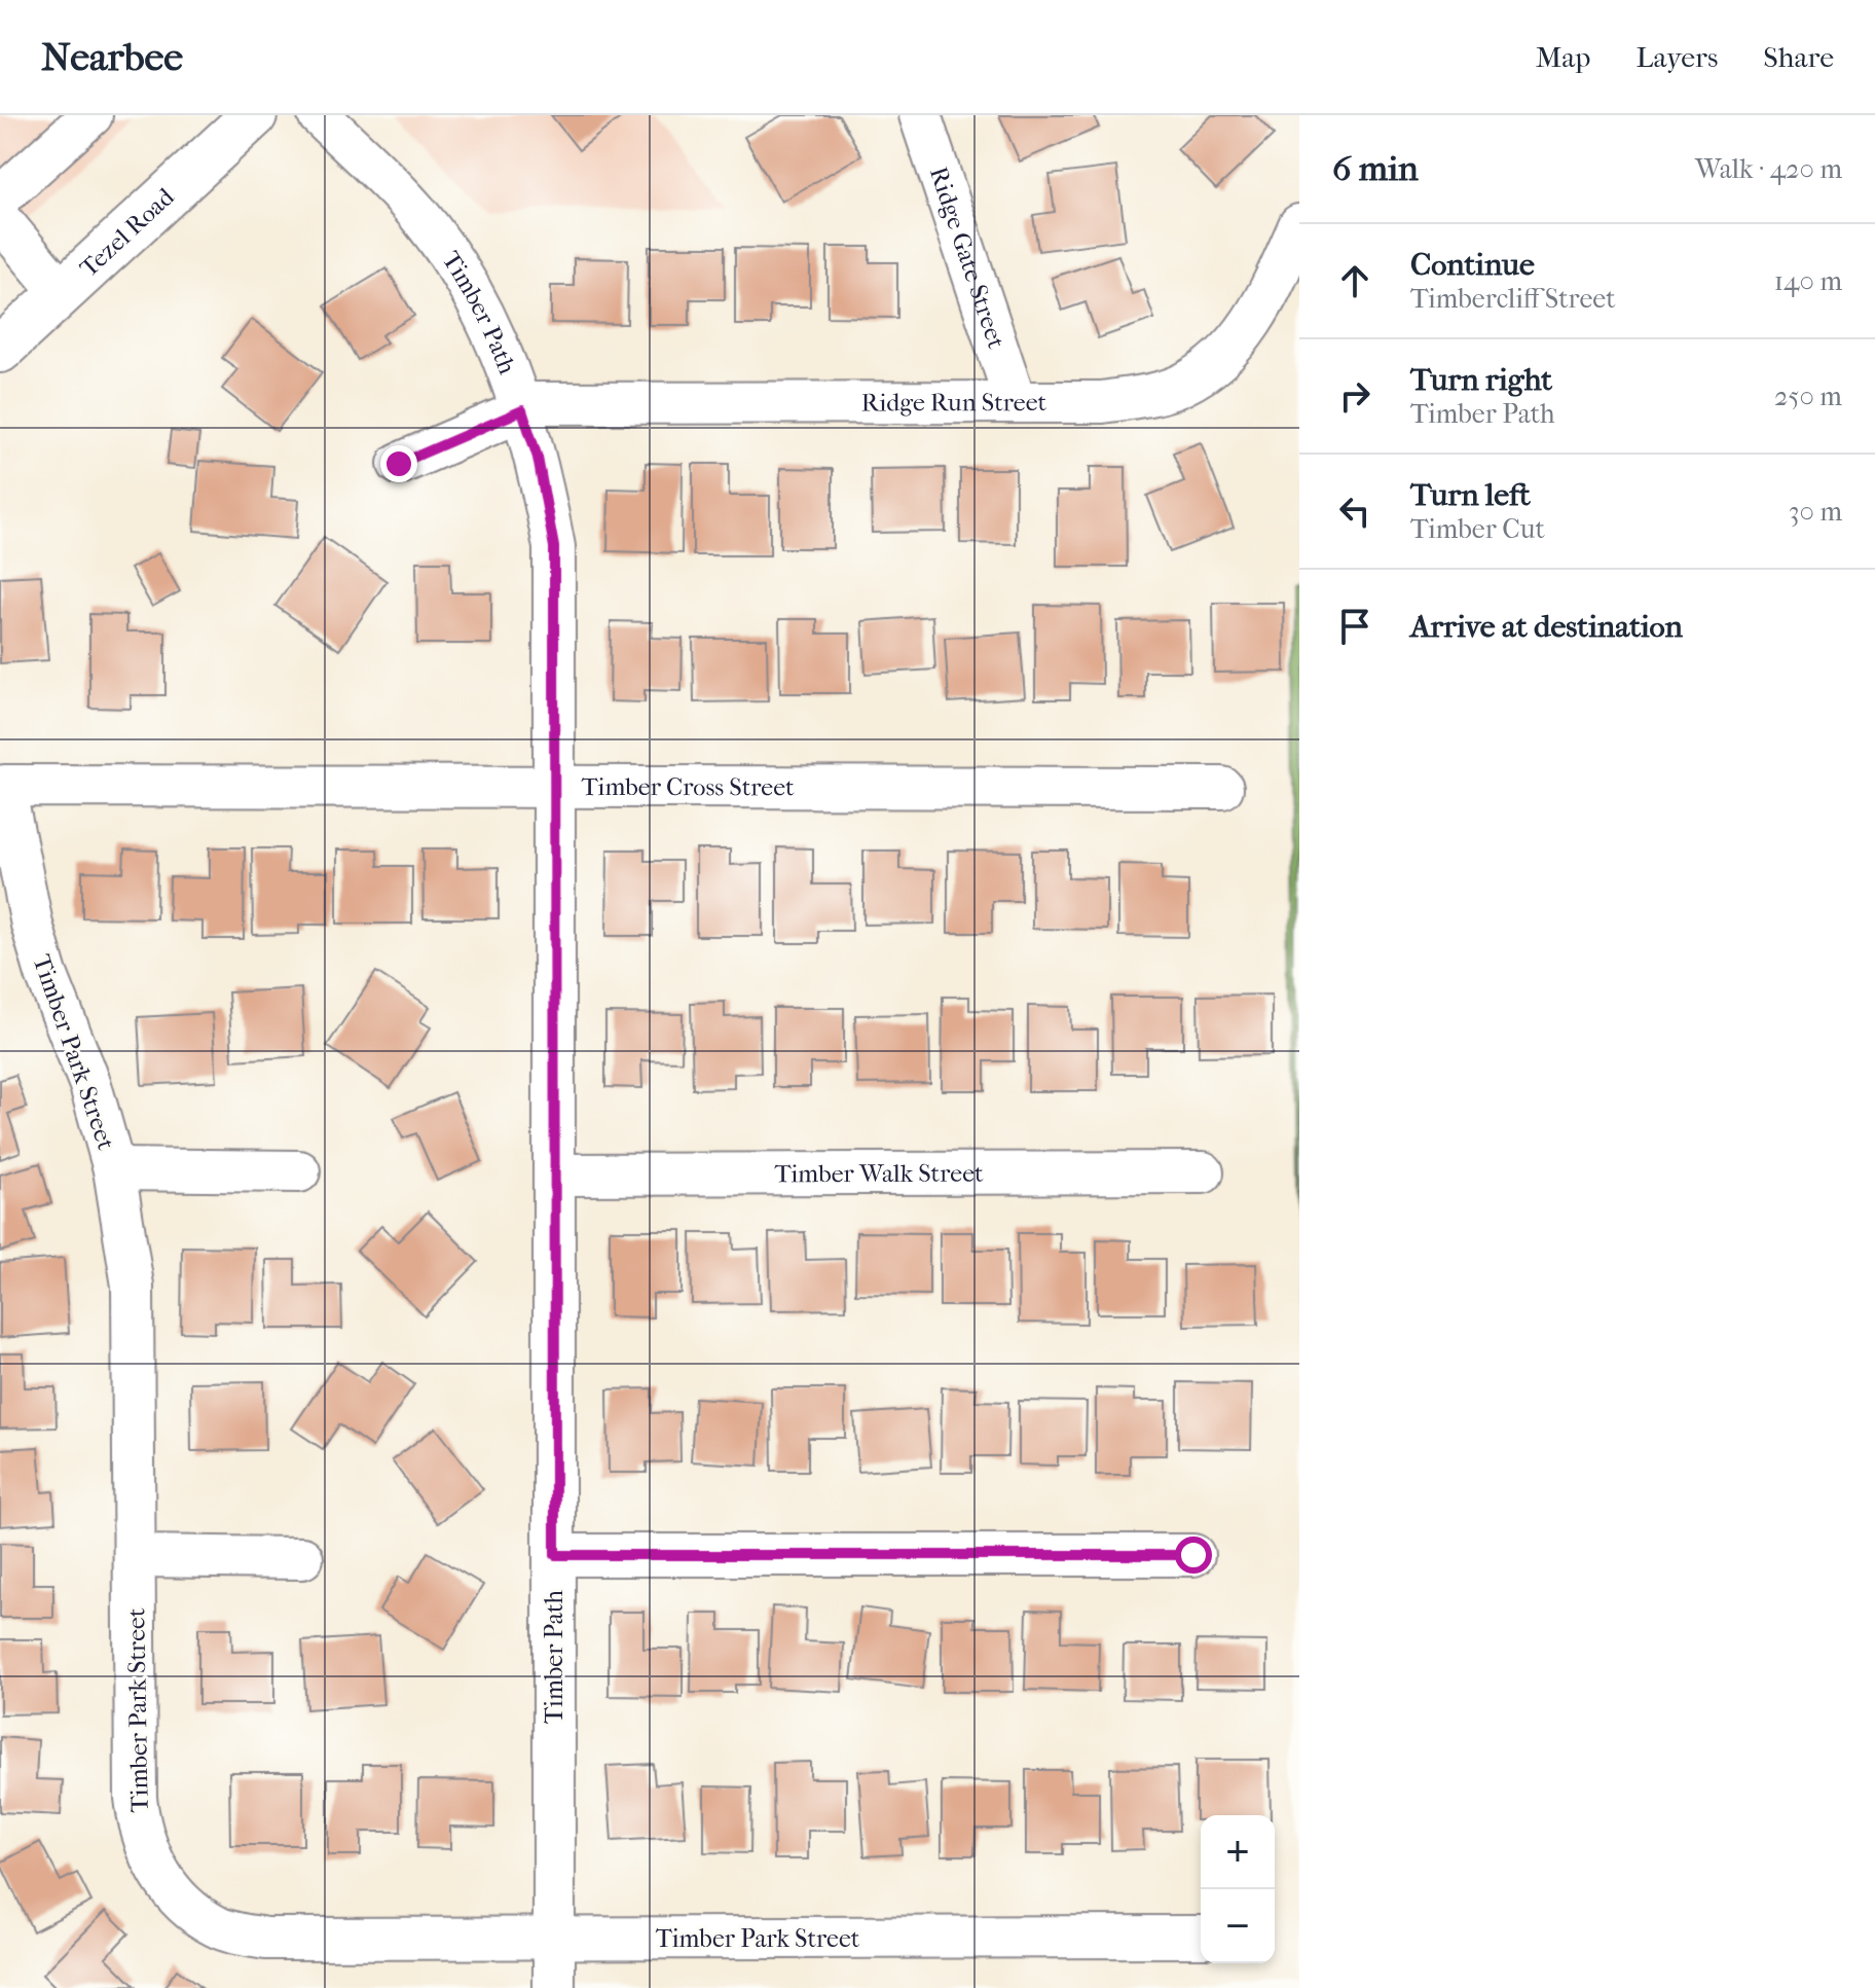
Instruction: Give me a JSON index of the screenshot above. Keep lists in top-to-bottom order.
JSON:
{
  "streets": {
    "main road": ["Tezel Road"],
    "street": [
      "Ridge Gate Street",
      "Timber Path",
      "Ridge Run Street",
      "Timber Cross Street",
      "Timber Park Street",
      "Timber Walk Street"
    ]
  },
  "crossings": [
    ["Ridge Gate Street", "Ridge Run Street"],
    ["Timber Path", "Ridge Run Street"],
    ["Timber Path", "Timber Cross Street"],
    ["Timber Path", "Timber Park Street"],
    ["Timber Path", "Timber Walk Street"],
    ["Timber Cross Street", "Timber Park Street"]
  ],
  "page": {
    "header": "Nearbee",
    "nav": ["Map", "Layers", "Share"],
    "heading": ["6 min", "Walk · 420 m"],
    "list": [
      ["Continue", "Timbercliff Street", "140 m"],
      ["Turn right", "Timber Path", "250 m"],
      ["Turn left", "Timber Cut", "30 m"],
      "Arrive at destination"
    ],
    "map_buttons": ["+", "−"]
  }
}
